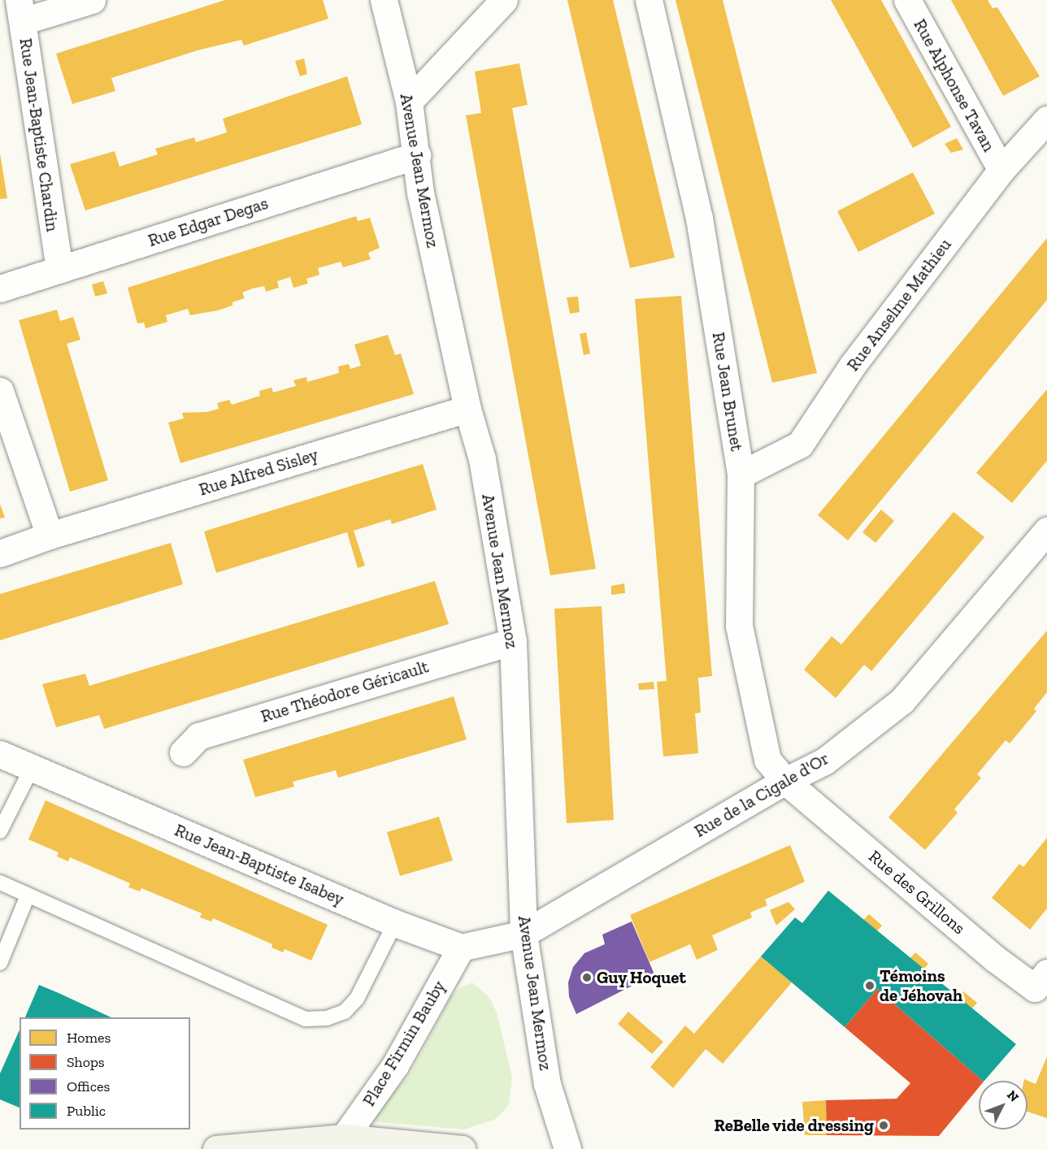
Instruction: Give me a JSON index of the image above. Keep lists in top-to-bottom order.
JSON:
{
  "streets": {
    "street": [
      "Rue Alphonse Tavan",
      "Rue Jean-Baptiste Chardin",
      "Avenue Jean Mermoz",
      "Rue Edgar Degas",
      "Rue Anselme Mathieu",
      "Rue Jean Brunet",
      "Rue Alfred Sisley",
      "Rue Théodore Géricault",
      "Rue de la Cigale d'Or",
      "Rue Jean-Baptiste Isabey",
      "Rue des Grillons",
      "Place Firmin Bauby"
    ]
  },
  "crossings": [
    ["Rue Alphonse Tavan", "Rue Anselme Mathieu"],
    ["Rue Jean-Baptiste Chardin", "Rue Edgar Degas"],
    ["Avenue Jean Mermoz", "Rue Edgar Degas"],
    ["Avenue Jean Mermoz", "Rue Alfred Sisley"],
    ["Avenue Jean Mermoz", "Rue Théodore Géricault"],
    ["Avenue Jean Mermoz", "Rue de la Cigale d'Or"],
    ["Rue Anselme Mathieu", "Rue Jean Brunet"],
    ["Rue Jean Brunet", "Rue de la Cigale d'Or"],
    ["Rue Jean Brunet", "Rue des Grillons"],
    ["Rue de la Cigale d'Or", "Rue des Grillons"],
    ["Rue Jean-Baptiste Isabey", "Place Firmin Bauby"]
  ],
  "places": ["Guy Hoquet", "Témoins de Jéhovah", "ReBelle vide dressing"],
  "legend": [
    "Homes",
    "Shops",
    "Offices",
    "Public"
  ],
  "north": "top right"
}
